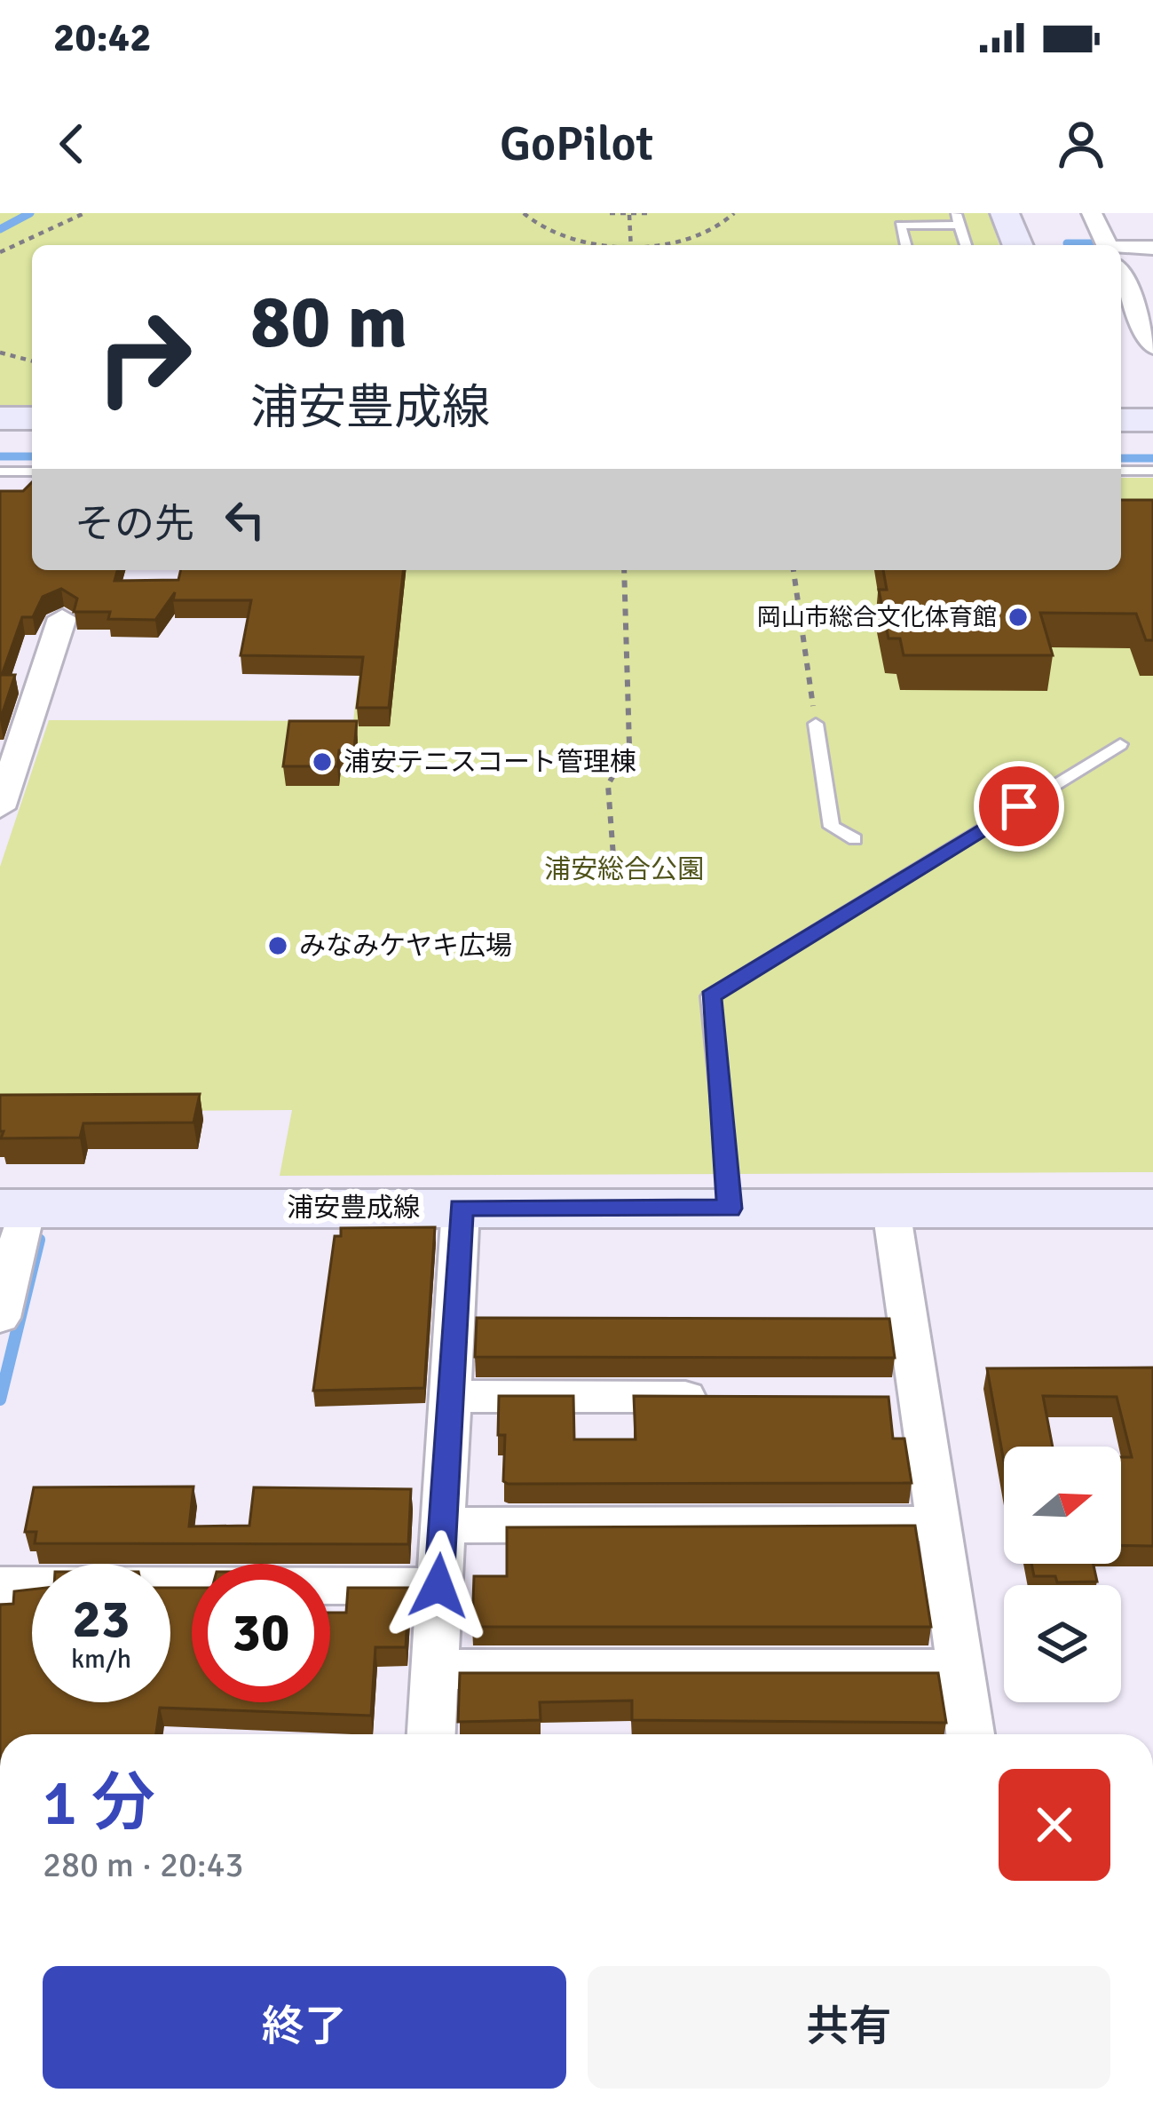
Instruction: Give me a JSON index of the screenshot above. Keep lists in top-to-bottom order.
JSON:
{
  "streets": {
    "main road": ["浦安豊成線"]
  },
  "parks": ["浦安総合公園"],
  "places": ["岡山市総合文化体育館", "浦安テニスコート管理棟", "みなみケヤキ広場"],
  "north": "right",
  "page": {
    "status": "20:42",
    "header": "GoPilot",
    "turn": ["80 m", "浦安豊成線"],
    "then": "その先",
    "speed": "23 km/h",
    "limit": "30",
    "heading": ["1 分", "280 m · 20:43"],
    "buttons": ["終了", "共有"]
  }
}
